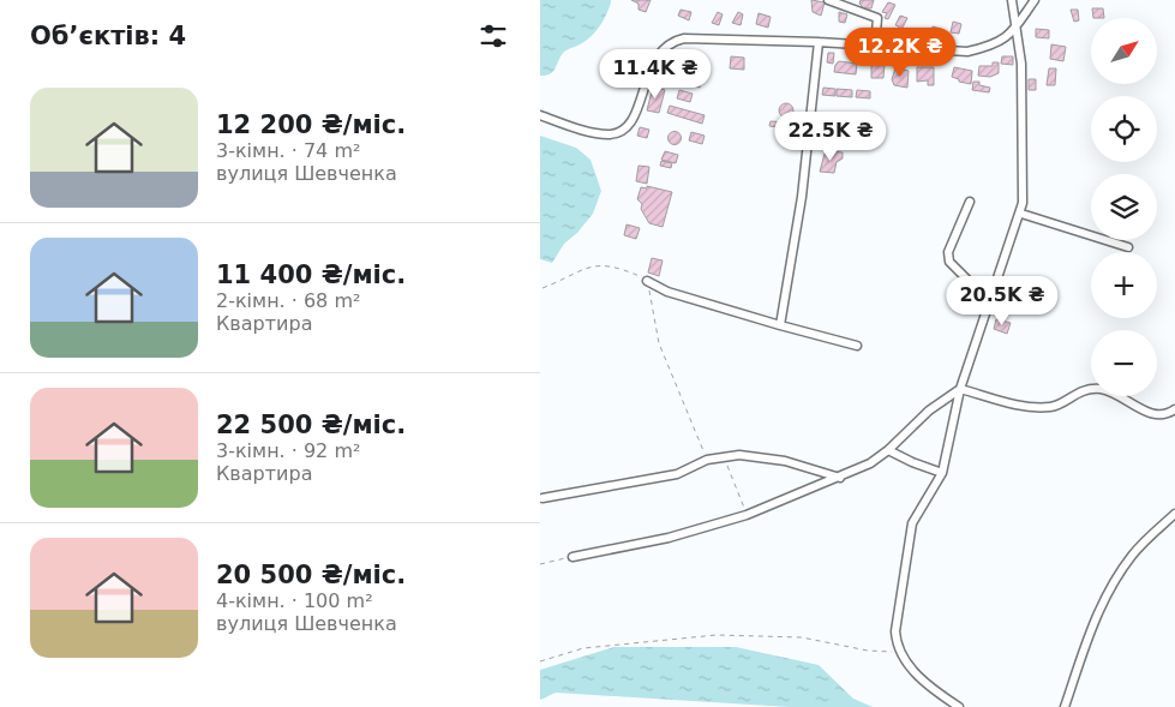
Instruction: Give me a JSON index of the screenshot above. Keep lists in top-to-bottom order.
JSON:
{
  "north": "top right",
  "page": {
    "heading": "Об’єктів: 4",
    "map_buttons": ["+", "−"],
    "price": [
      "12.2K ₴",
      "11.4K ₴",
      "22.5K ₴",
      "20.5K ₴"
    ],
    "list": [
      {
        "name": "12 200 ₴/міс.",
        "note": "3-кімн. · 74 m² · вулиця Шевченка"
      },
      {
        "name": "11 400 ₴/міс.",
        "note": "2-кімн. · 68 m² · Квартира"
      },
      {
        "name": "22 500 ₴/міс.",
        "note": "3-кімн. · 92 m² · Квартира"
      },
      {
        "name": "20 500 ₴/міс.",
        "note": "4-кімн. · 100 m² · вулиця Шевченка"
      }
    ]
  }
}
